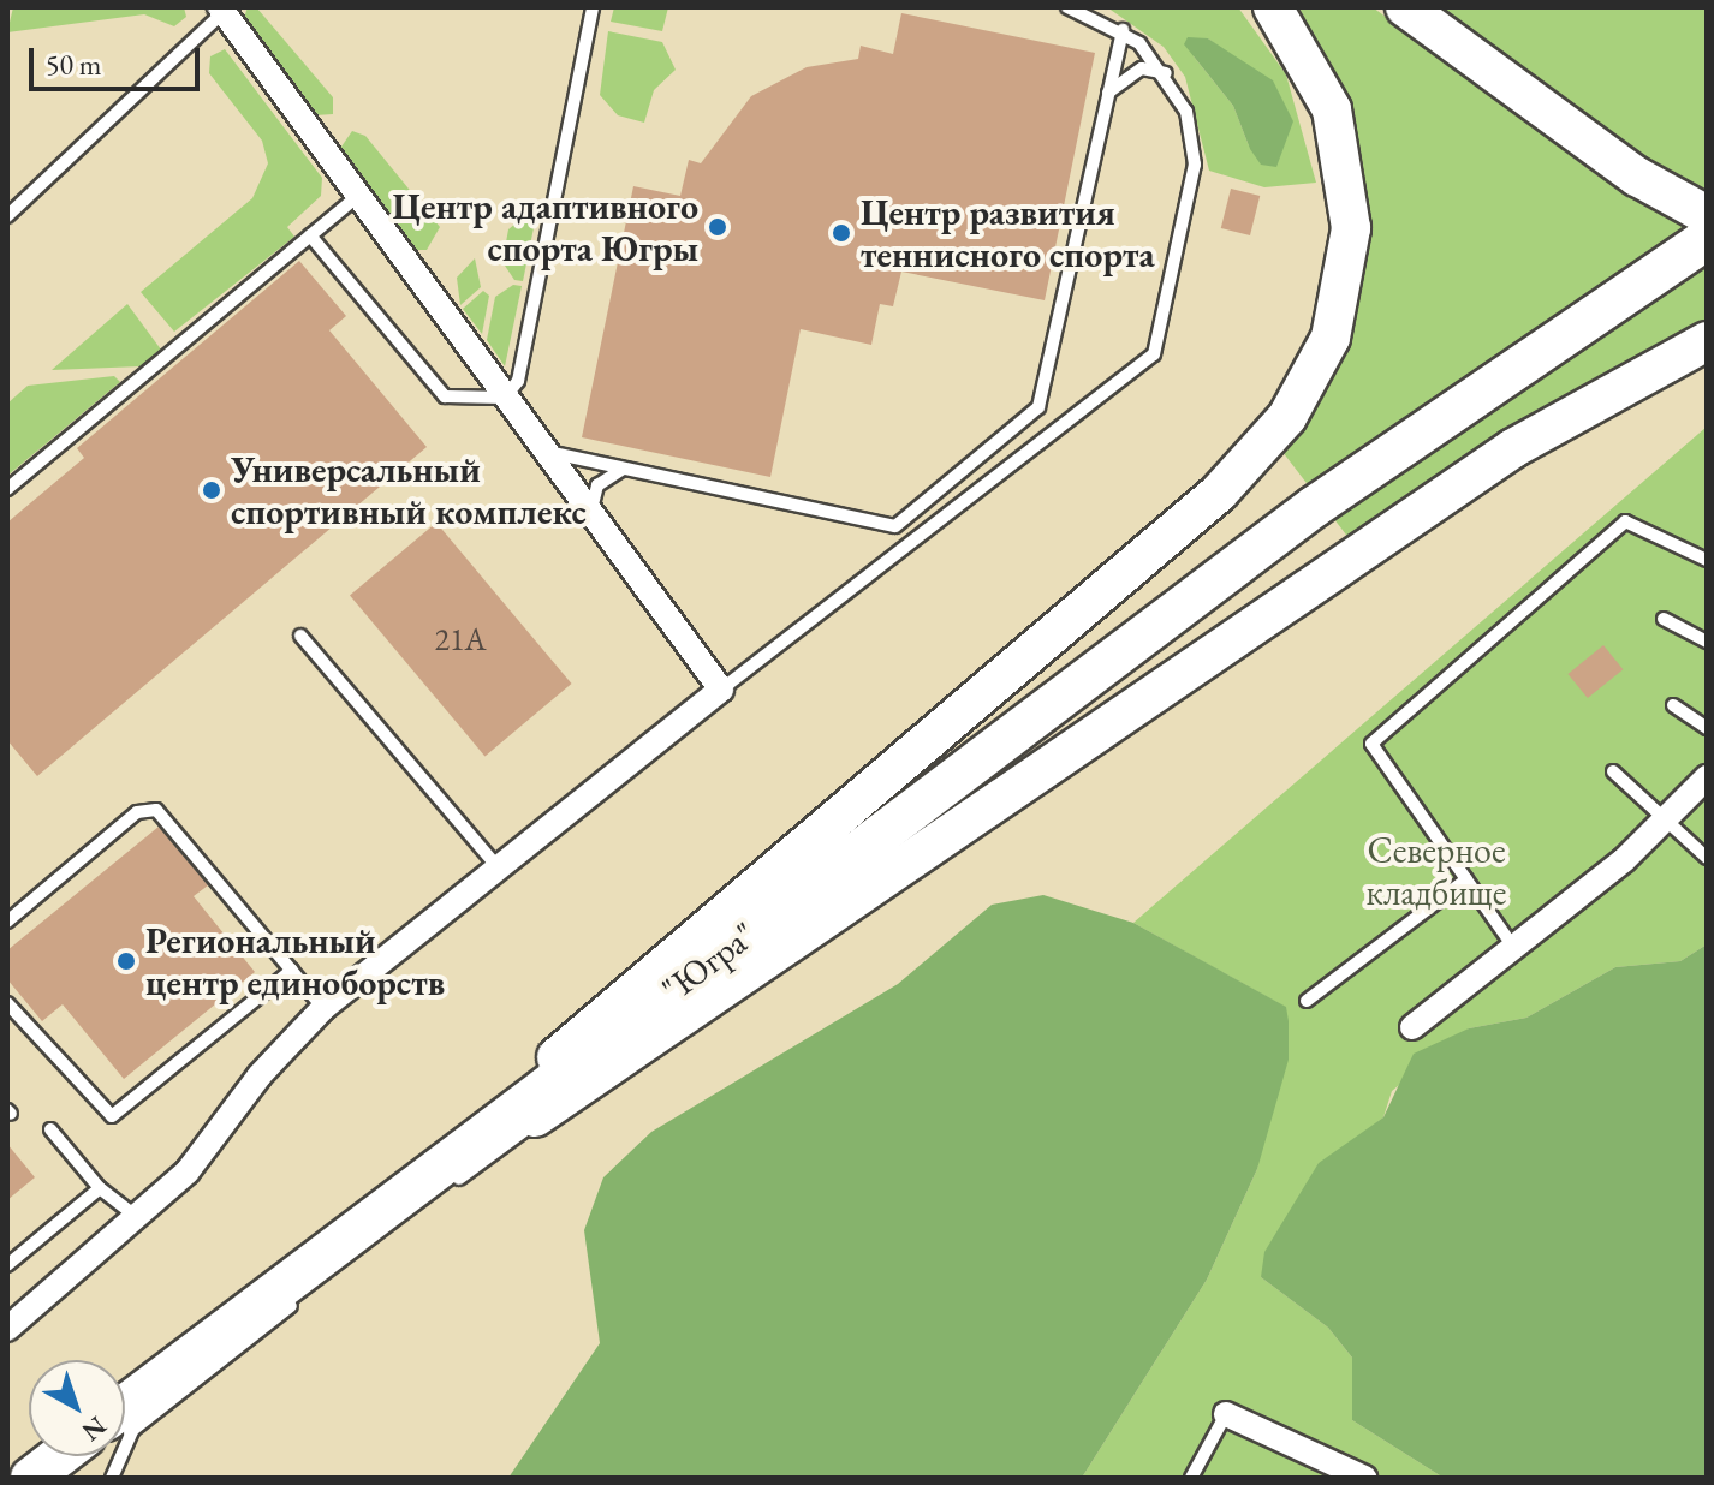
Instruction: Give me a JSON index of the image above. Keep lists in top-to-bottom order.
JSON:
{
  "streets": {
    "highway": ["\"Югра\""]
  },
  "parks": ["Северное кладбище"],
  "places": [
    "Центр адаптивного спорта Югры",
    "Центр развития теннисного спорта",
    "Универсальный спортивный комплекс",
    "Региональный центр единоборств"
  ],
  "house_numbers": ["21А"],
  "scale_bar": "50 m",
  "north": "bottom right"
}
